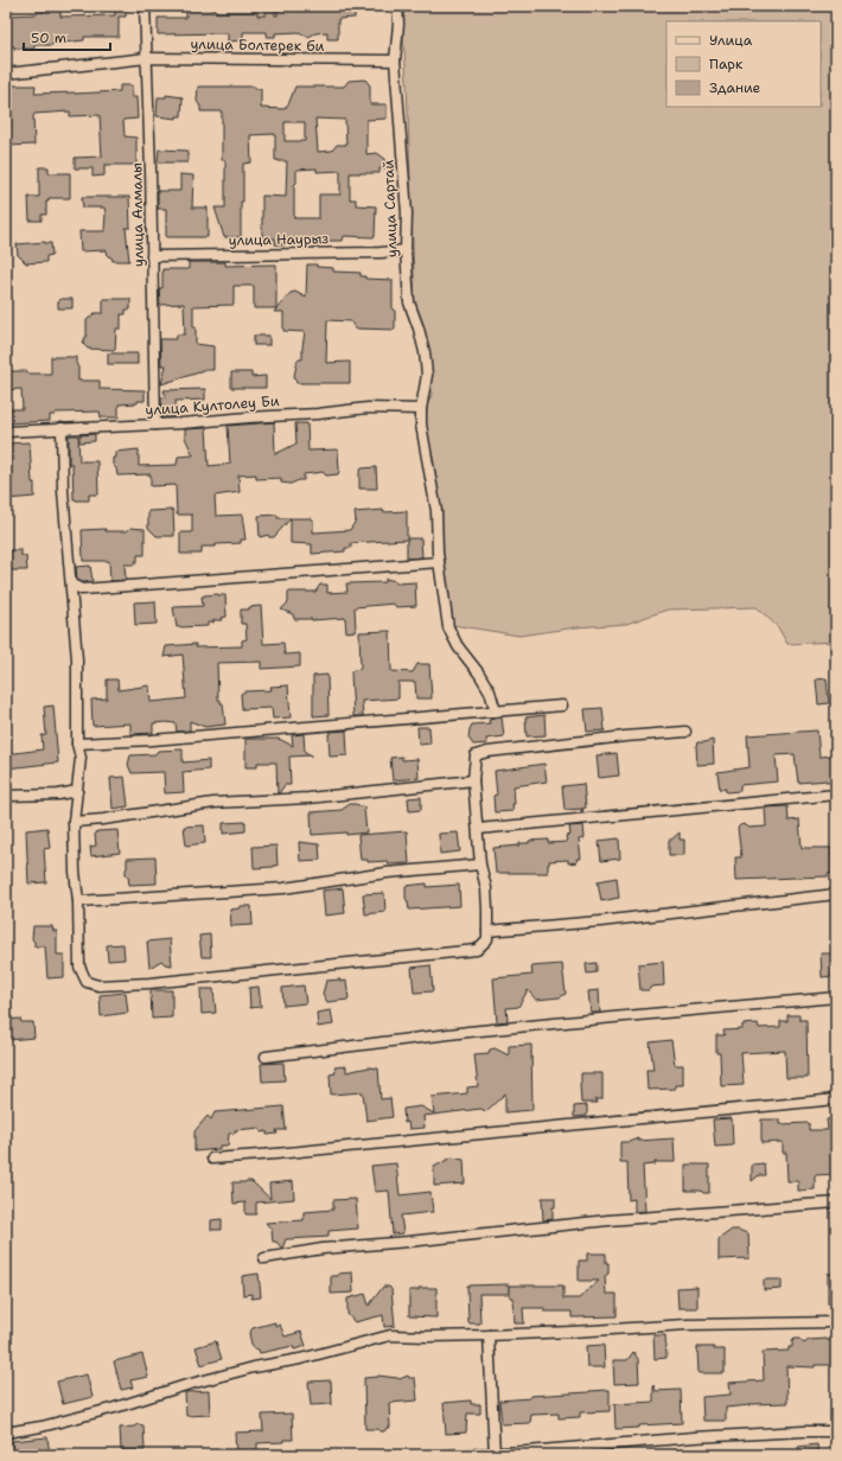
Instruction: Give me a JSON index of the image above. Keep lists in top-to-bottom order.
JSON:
{
  "streets": {
    "street": [
      "улица Болтерек би",
      "улица Сартай",
      "улица Алмалы",
      "улица Наурыз",
      "улица Култолеу Би"
    ]
  },
  "crossings": [
    ["улица Болтерек би", "улица Сартай"],
    ["улица Болтерек би", "улица Алмалы"],
    ["улица Сартай", "улица Наурыз"],
    ["улица Сартай", "улица Култолеу Би"],
    ["улица Алмалы", "улица Наурыз"],
    ["улица Алмалы", "улица Култолеу Би"]
  ],
  "legend": ["Улица", "Парк", "Здание"],
  "scale_bar": "50 m"
}
